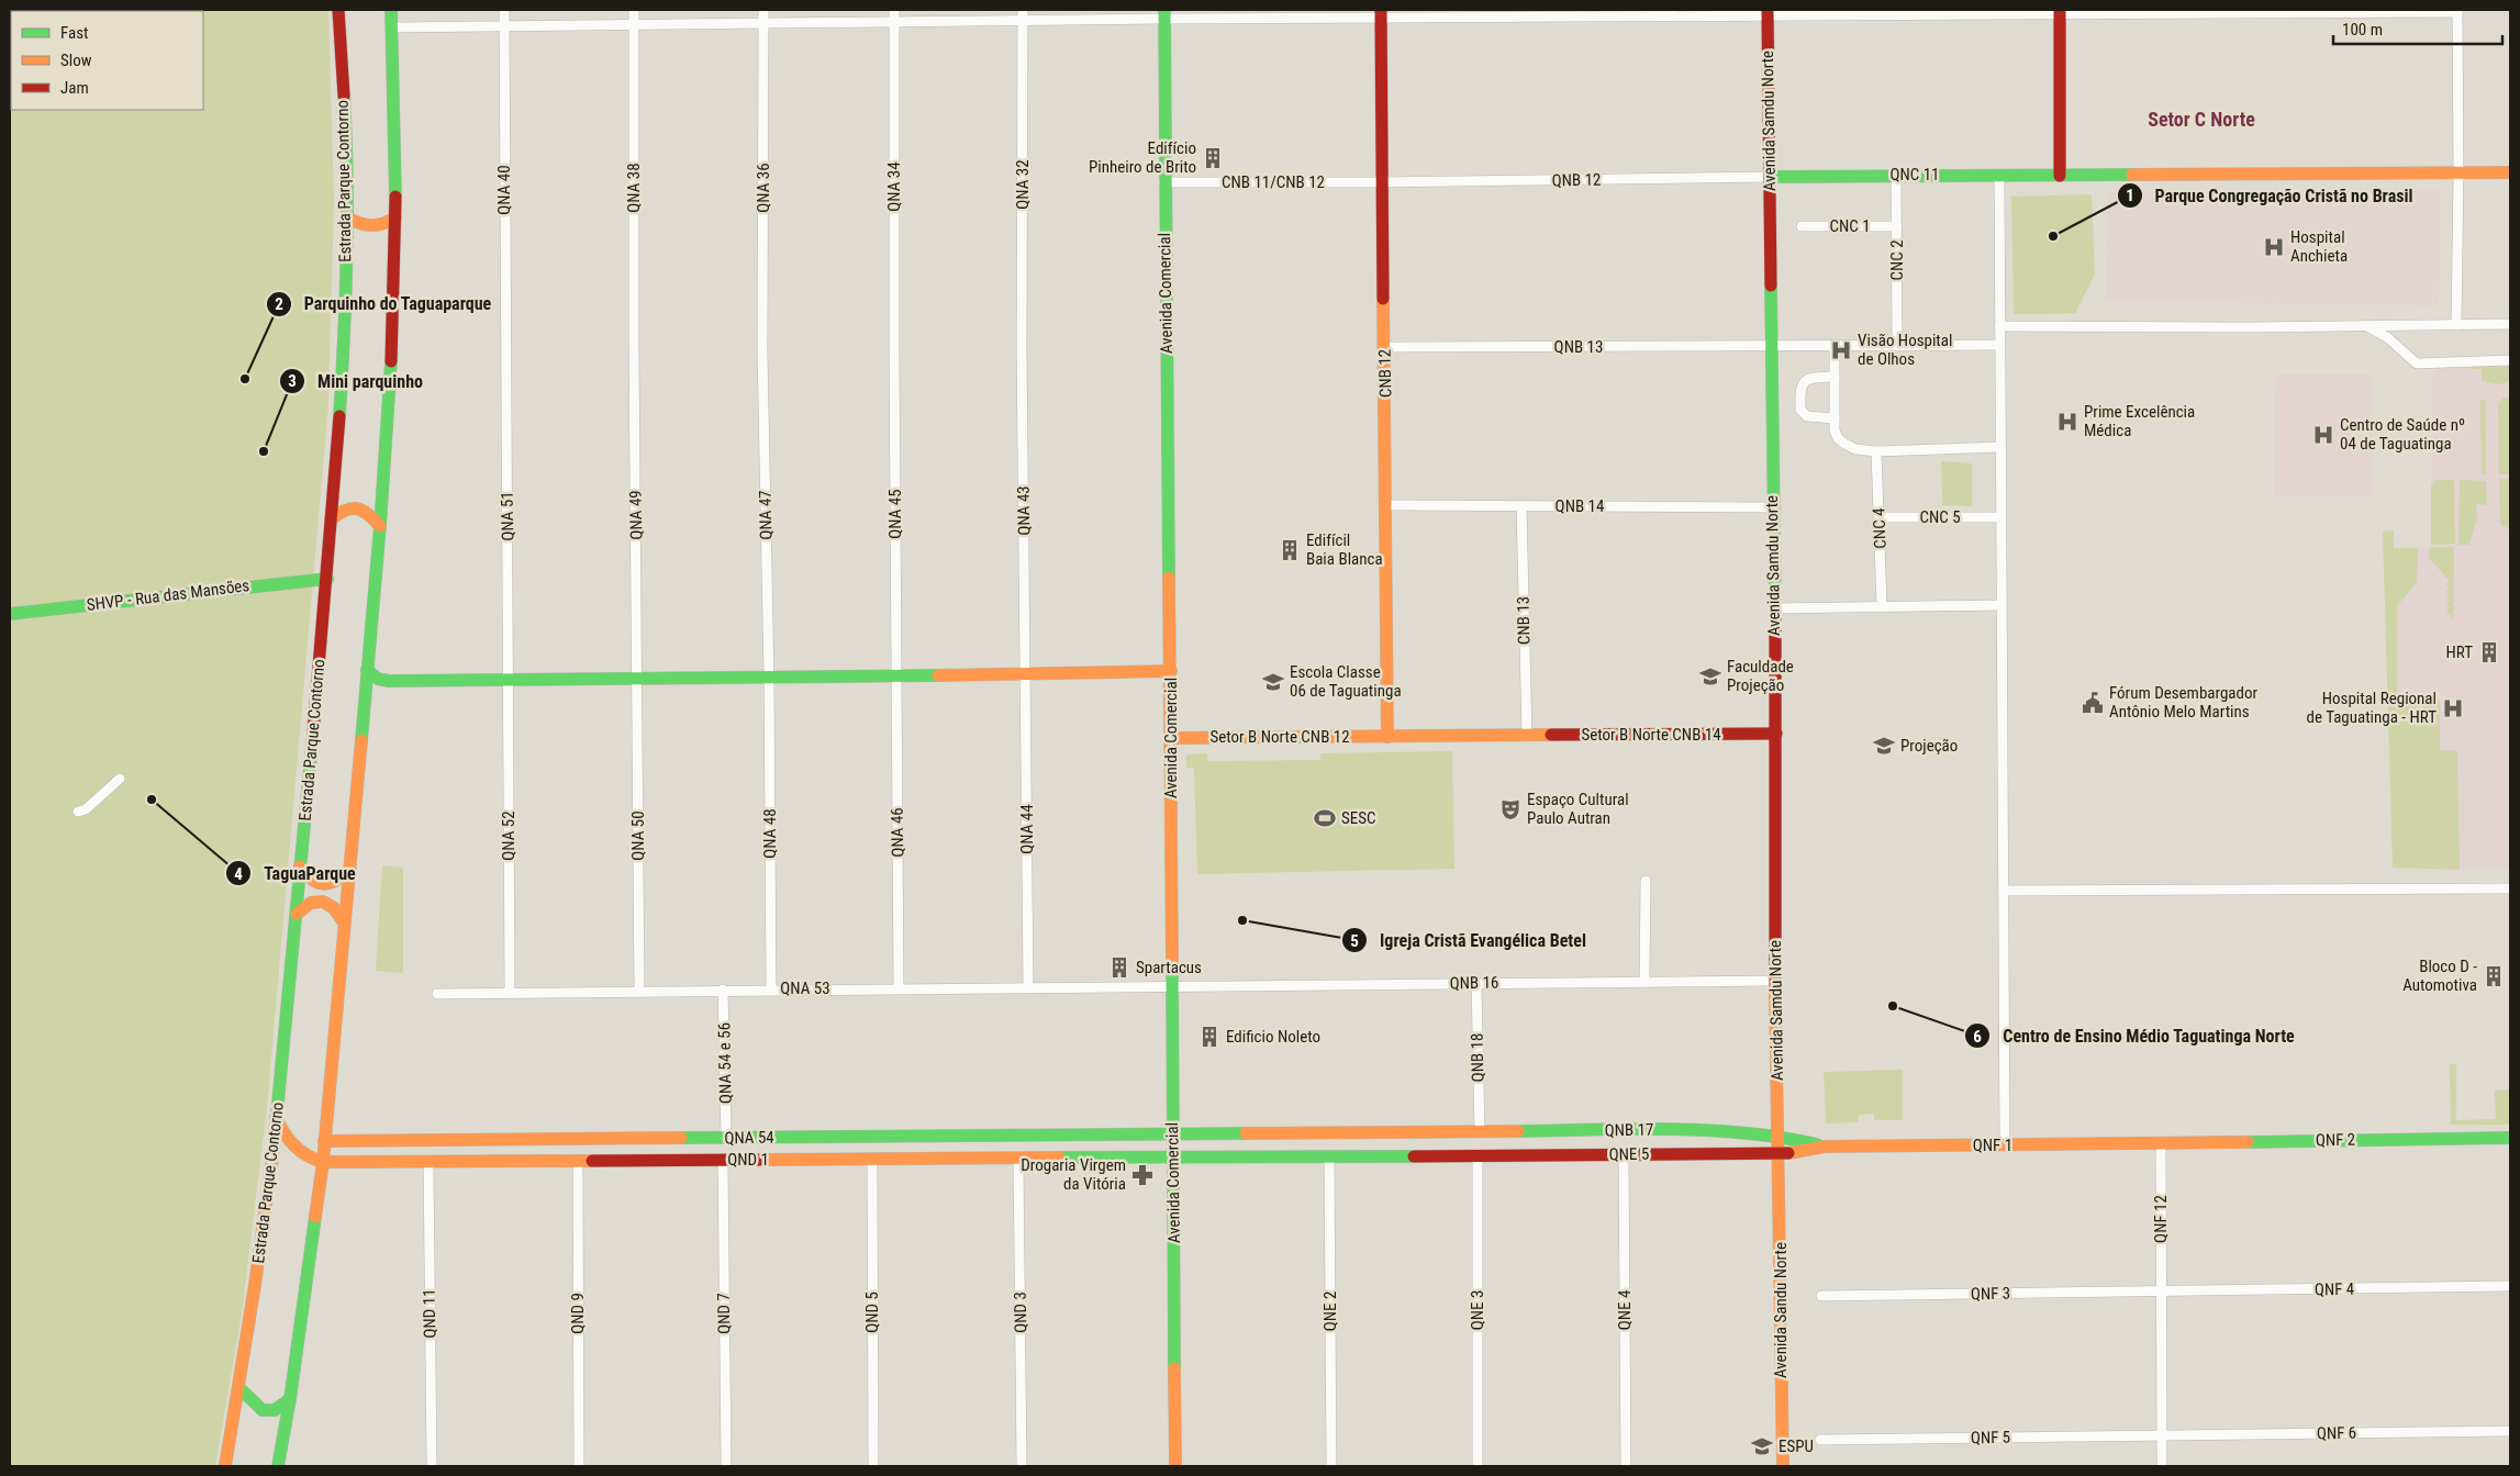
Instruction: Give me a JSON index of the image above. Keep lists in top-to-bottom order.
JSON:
{
  "streets": {
    "main road": [
      "Avenida Samdu Norte",
      "QNC 11",
      "Estrada Parque Contorno",
      "Avenida Comercial",
      "CNB 12",
      "SHVP - Rua das Mansões",
      "Setor B Norte CNB 14",
      "Setor B Norte CNB 12",
      "QNB 17",
      "QNA 54",
      "QNF 2",
      "QNF 1",
      "QNE 5",
      "QND 1",
      "Avenida Sandu Norte"
    ],
    "street": [
      "QNB 12",
      "CNB 11/CNB 12",
      "QNA 32",
      "QNA 34",
      "QNA 38",
      "QNA 36",
      "QNA 40",
      "CNC 1",
      "CNC 2",
      "QNB 13",
      "QNB 14",
      "QNA 43",
      "QNA 45",
      "QNA 49",
      "QNA 47",
      "QNA 51",
      "CNC 5",
      "CNC 4",
      "CNB 13",
      "QNA 44",
      "QNA 46",
      "QNA 48",
      "QNA 52",
      "QNA 50",
      "QNB 16",
      "QNA 53",
      "QNB 18",
      "QNA 54 e 56",
      "QNF 12",
      "QNF 4",
      "QNF 3",
      "QNE 3",
      "QNE 4",
      "QNE 2",
      "QND 5",
      "QND 3",
      "QND 11",
      "QND 9",
      "QND 7",
      "QNF 6",
      "QNF 5"
    ]
  },
  "crossings": [
    ["Avenida Samdu Norte", "QNC 11"],
    ["Avenida Samdu Norte", "QNB 12"],
    ["Avenida Samdu Norte", "QNB 13"],
    ["Avenida Samdu Norte", "QNB 14"],
    ["Avenida Samdu Norte", "Setor B Norte CNB 14"],
    ["Avenida Samdu Norte", "QNB 16"],
    ["Avenida Samdu Norte", "QNB 17"],
    ["Avenida Samdu Norte", "QNF 1"],
    ["Avenida Samdu Norte", "QNE 5"],
    ["Avenida Samdu Norte", "Avenida Sandu Norte"],
    ["QNC 11", "QNB 12"],
    ["QNC 11", "CNC 2"],
    ["QNB 12", "CNB 11/CNB 12"],
    ["QNB 12", "CNB 12"],
    ["Estrada Parque Contorno", "SHVP - Rua das Mansões"],
    ["CNB 11/CNB 12", "Avenida Comercial"],
    ["CNB 11/CNB 12", "CNB 12"],
    ["QNA 32", "QNA 43"],
    ["QNA 34", "QNA 45"],
    ["QNA 38", "QNA 49"],
    ["QNA 36", "QNA 47"],
    ["QNA 40", "QNA 51"],
    ["CNC 1", "CNC 2"],
    ["CNC 2", "QNB 13"],
    ["Avenida Comercial", "Setor B Norte CNB 12"],
    ["Avenida Comercial", "QNB 16"],
    ["Avenida Comercial", "QNA 53"],
    ["Avenida Comercial", "QNA 54"],
    ["Avenida Comercial", "QND 1"],
    ["QNB 13", "CNB 12"],
    ["CNB 12", "QNB 14"],
    ["CNB 12", "Setor B Norte CNB 14"],
    ["CNB 12", "Setor B Norte CNB 12"],
    ["QNB 14", "CNB 13"],
    ["QNA 43", "QNA 44"],
    ["QNA 45", "QNA 46"],
    ["QNA 49", "QNA 50"],
    ["QNA 47", "QNA 48"],
    ["QNA 51", "QNA 52"],
    ["CNC 5", "CNC 4"],
    ["CNB 13", "Setor B Norte CNB 14"],
    ["Setor B Norte CNB 14", "Setor B Norte CNB 12"],
    ["QNA 44", "QNA 53"],
    ["QNA 46", "QNA 53"],
    ["QNA 48", "QNA 53"],
    ["QNA 52", "QNA 53"],
    ["QNA 50", "QNA 53"],
    ["QNB 16", "QNA 53"],
    ["QNB 16", "QNB 18"],
    ["QNA 53", "QNA 54 e 56"],
    ["QNB 18", "QNB 17"],
    ["QNA 54 e 56", "QNA 54"],
    ["QNB 17", "QNF 1"],
    ["QNF 2", "QNF 1"],
    ["QNF 2", "QNF 12"],
    ["QNF 1", "QNE 5"],
    ["QNF 1", "QNF 12"],
    ["QNF 1", "Avenida Sandu Norte"],
    ["QNE 5", "QND 1"],
    ["QNE 5", "QNE 3"],
    ["QNE 5", "QNE 4"],
    ["QNE 5", "Avenida Sandu Norte"],
    ["QNE 5", "QNE 2"],
    ["QND 1", "QNE 2"],
    ["QND 1", "QND 5"],
    ["QND 1", "QND 3"],
    ["QND 1", "QND 11"],
    ["QND 1", "QND 9"],
    ["QND 1", "QND 7"],
    ["QNF 12", "QNF 4"],
    ["QNF 12", "QNF 3"],
    ["QNF 12", "QNF 6"],
    ["QNF 12", "QNF 5"],
    ["QNF 4", "QNF 3"],
    ["QNF 6", "QNF 5"]
  ],
  "districts": ["Setor C Norte"],
  "places": {
    "building": [
      "Edifício Pinheiro de Brito",
      "Edifícil Baia Blanca",
      "HRT",
      "Spartacus",
      "Bloco D - Automotiva",
      "Edificio Noleto"
    ],
    "other": [
      "Parque Congregação Cristã no Brasil",
      "Parquinho do Taguaparque",
      "Mini parquinho",
      "TaguaParque",
      "Igreja Cristã Evangélica Betel",
      "Centro de Ensino Médio Taguatinga Norte"
    ],
    "hospital": [
      "Hospital Anchieta",
      "Visão Hospital de Olhos",
      "Prime Excelência Médica",
      "Centro de Saúde nº 04 de Taguatinga",
      "Hospital Regional de Taguatinga - HRT"
    ],
    "school or university": [
      "Faculdade Projeção",
      "Escola Classe 06 de Taguatinga",
      "Projeção",
      "ESPU"
    ],
    "public building": ["Fórum Desembargador Antônio Melo Martins"],
    "theatre": ["Espaço Cultural Paulo Autran"],
    "sports": ["SESC"],
    "pharmacy": ["Drogaria Virgem da Vitória"]
  },
  "legend": ["Fast", "Slow", "Jam"],
  "scale_bar": "100 m"
}
